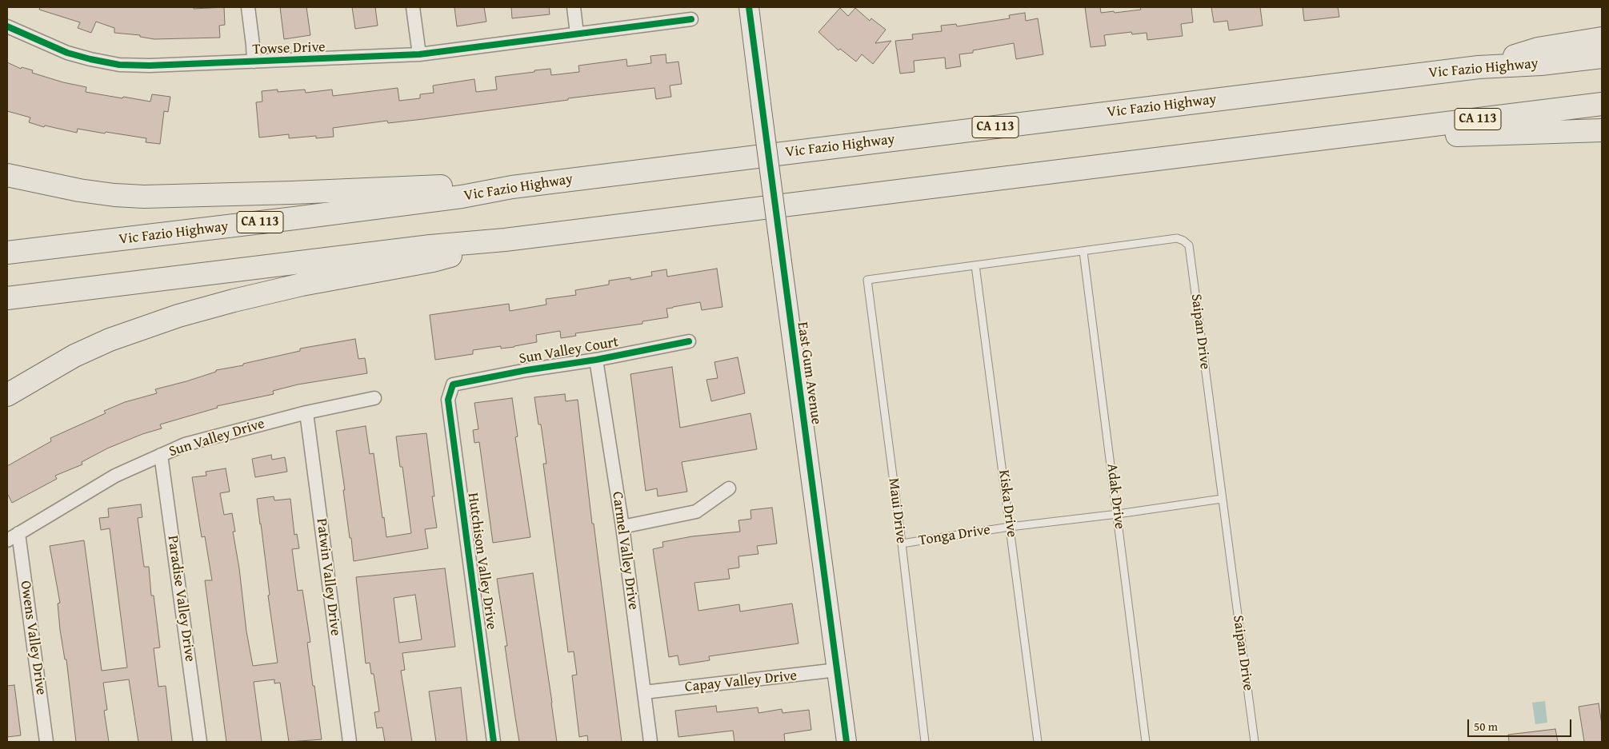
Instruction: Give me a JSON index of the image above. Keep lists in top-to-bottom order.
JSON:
{
  "streets": {
    "highway": ["Vic Fazio Highway", "CA 113"],
    "street": [
      "Towse Drive",
      "Sun Valley Court",
      "East Gum Avenue",
      "Sun Valley Drive",
      "Carmel Valley Drive",
      "Hutchison Valley Drive",
      "Patwin Valley Drive",
      "Paradise Valley Drive",
      "Owens Valley Drive",
      "Capay Valley Drive"
    ],
    "lane": [
      "Saipan Drive",
      "Adak Drive",
      "Kiska Drive",
      "Maui Drive",
      "Tonga Drive"
    ]
  },
  "crossings": [
    ["Saipan Drive", "Adak Drive"],
    ["Saipan Drive", "Kiska Drive"],
    ["Saipan Drive", "Maui Drive"],
    ["Saipan Drive", "Tonga Drive"],
    ["Sun Valley Court", "Carmel Valley Drive"],
    ["Sun Valley Court", "Hutchison Valley Drive"],
    ["East Gum Avenue", "Capay Valley Drive"],
    ["Sun Valley Drive", "Patwin Valley Drive"],
    ["Sun Valley Drive", "Paradise Valley Drive"],
    ["Sun Valley Drive", "Owens Valley Drive"],
    ["Adak Drive", "Tonga Drive"],
    ["Kiska Drive", "Tonga Drive"],
    ["Maui Drive", "Tonga Drive"],
    ["Carmel Valley Drive", "Capay Valley Drive"]
  ],
  "scale_bar": "50 m"
}
